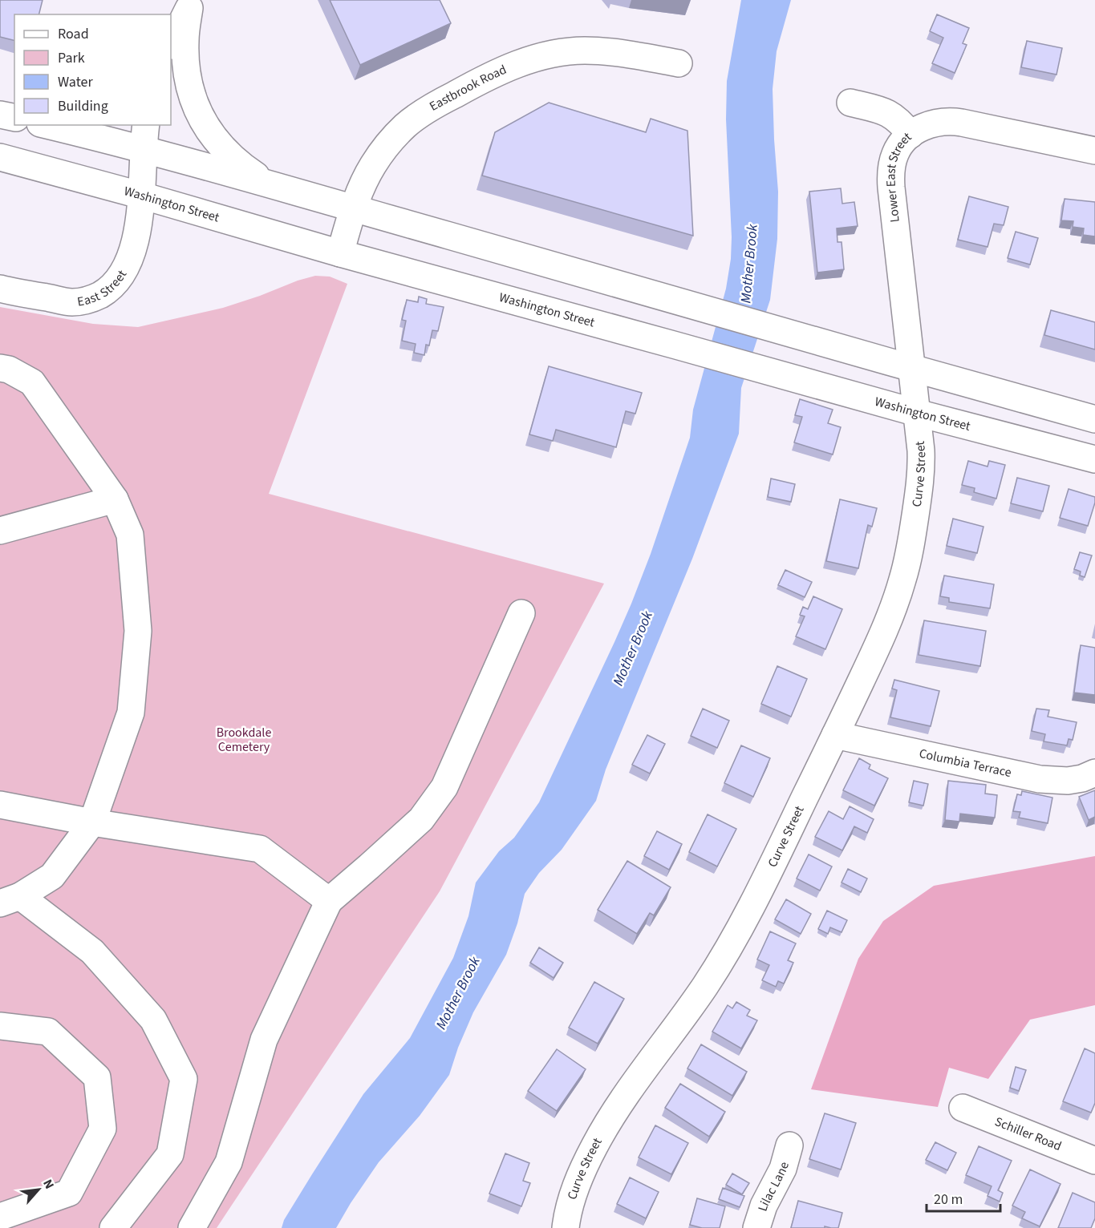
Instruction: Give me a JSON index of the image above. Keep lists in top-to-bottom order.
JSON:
{
  "streets": {
    "street": [
      "Eastbrook Road",
      "Lower East Street",
      "Washington Street",
      "East Street",
      "Curve Street",
      "Columbia Terrace",
      "Schiller Road",
      "Lilac Lane"
    ]
  },
  "crossings": [
    ["Eastbrook Road", "Washington Street"],
    ["Lower East Street", "Washington Street"],
    ["Lower East Street", "Curve Street"],
    ["Washington Street", "East Street"],
    ["Washington Street", "Curve Street"],
    ["Curve Street", "Columbia Terrace"]
  ],
  "water": ["Mother Brook"],
  "parks": ["Brookdale Cemetery"],
  "legend": [
    "Road",
    "Park",
    "Water",
    "Building"
  ],
  "scale_bar": "20 m",
  "north": "top right"
}
